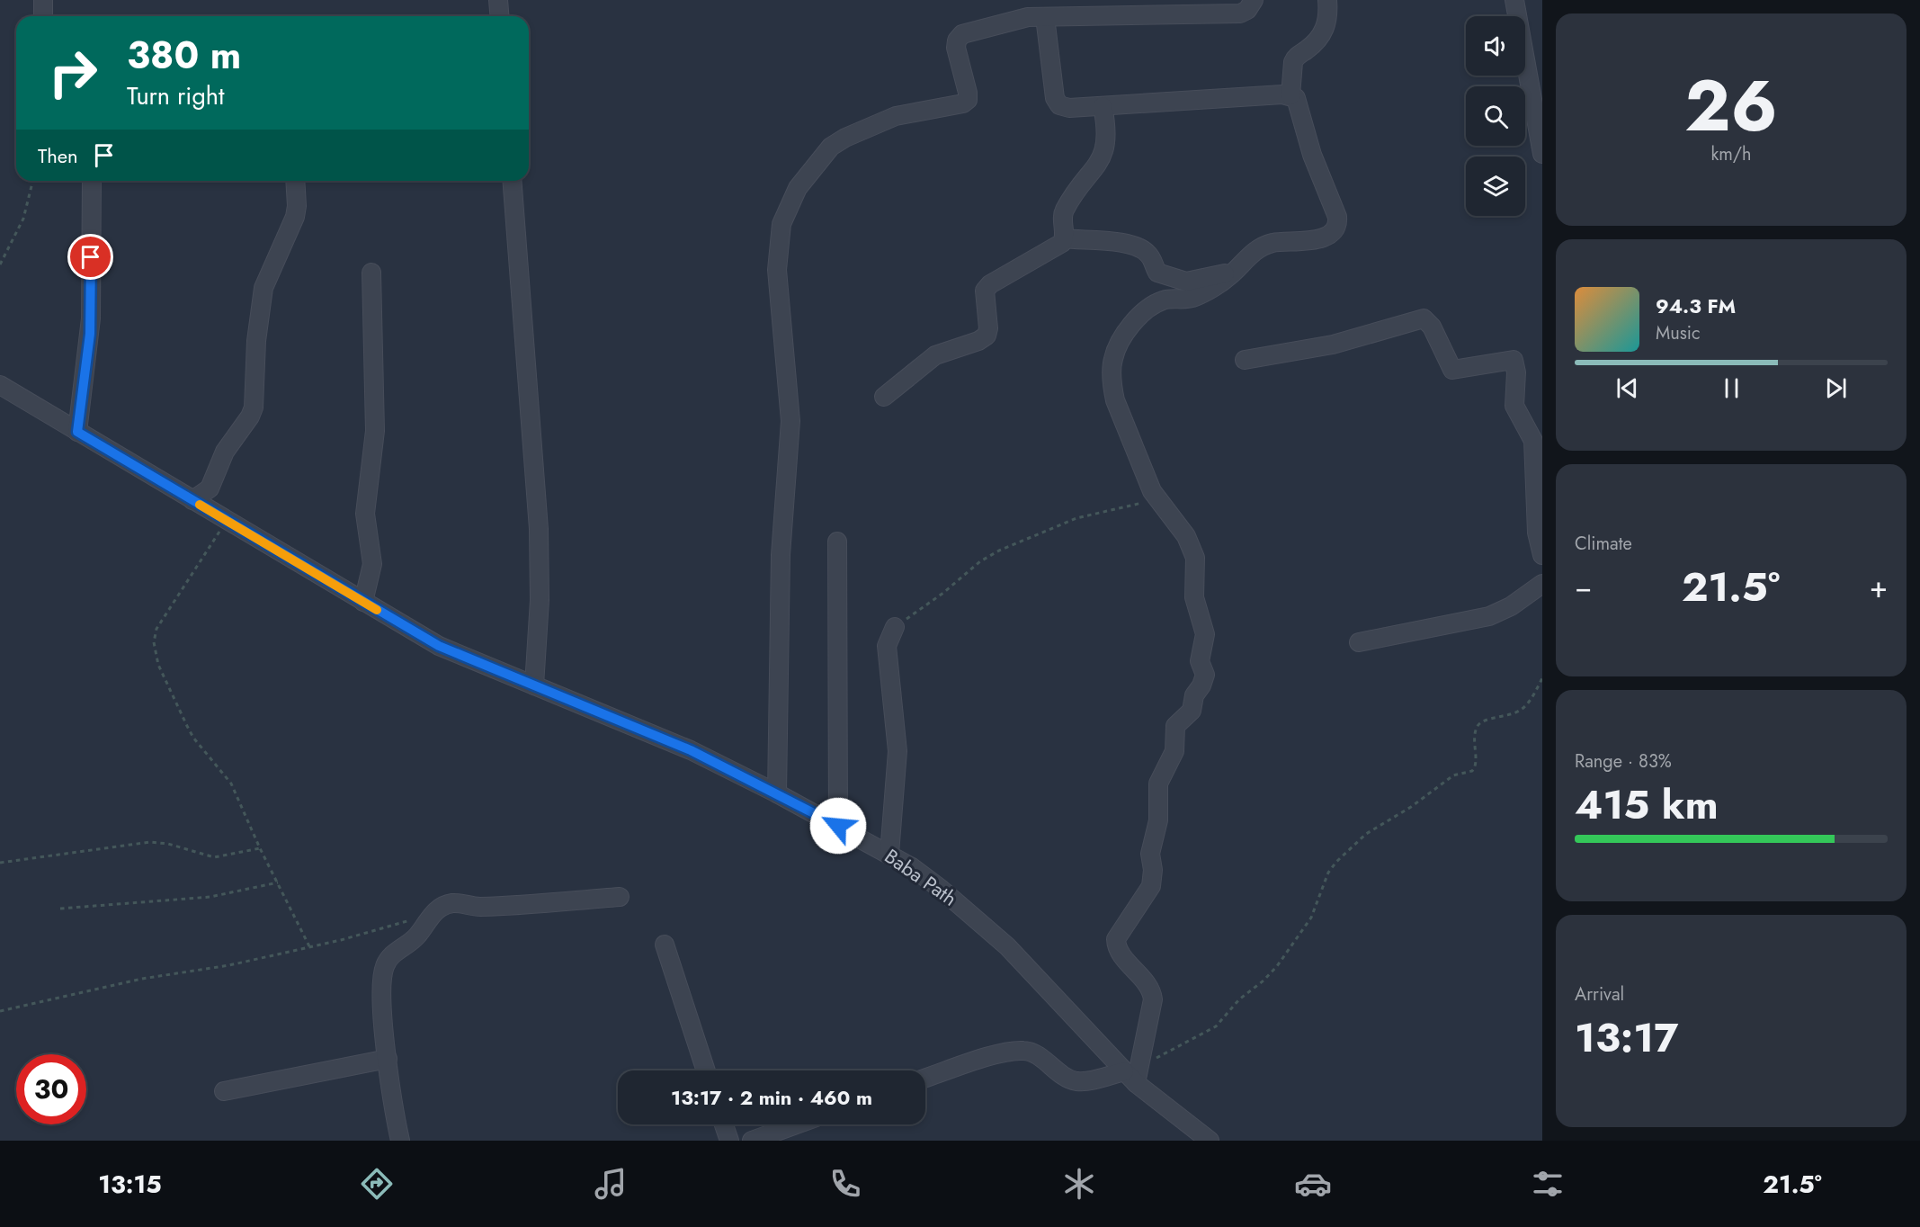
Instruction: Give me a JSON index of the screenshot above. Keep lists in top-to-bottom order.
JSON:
{
  "streets": {
    "street": ["Baba Path"]
  },
  "page": {
    "tile": [
      ["26", "km/h"],
      "Climate",
      ["Range · 83%", "415 km"],
      ["Arrival", "13:17"]
    ],
    "turn": ["380 m", "Turn right"],
    "then": "Then",
    "song": ["94.3 FM", "Music"],
    "heat": ["−", "21.5°", "+"],
    "limit": "30",
    "trip": "13:17 · 2 min · 460 m",
    "tabs": ["13:15", "21.5°"]
  }
}
